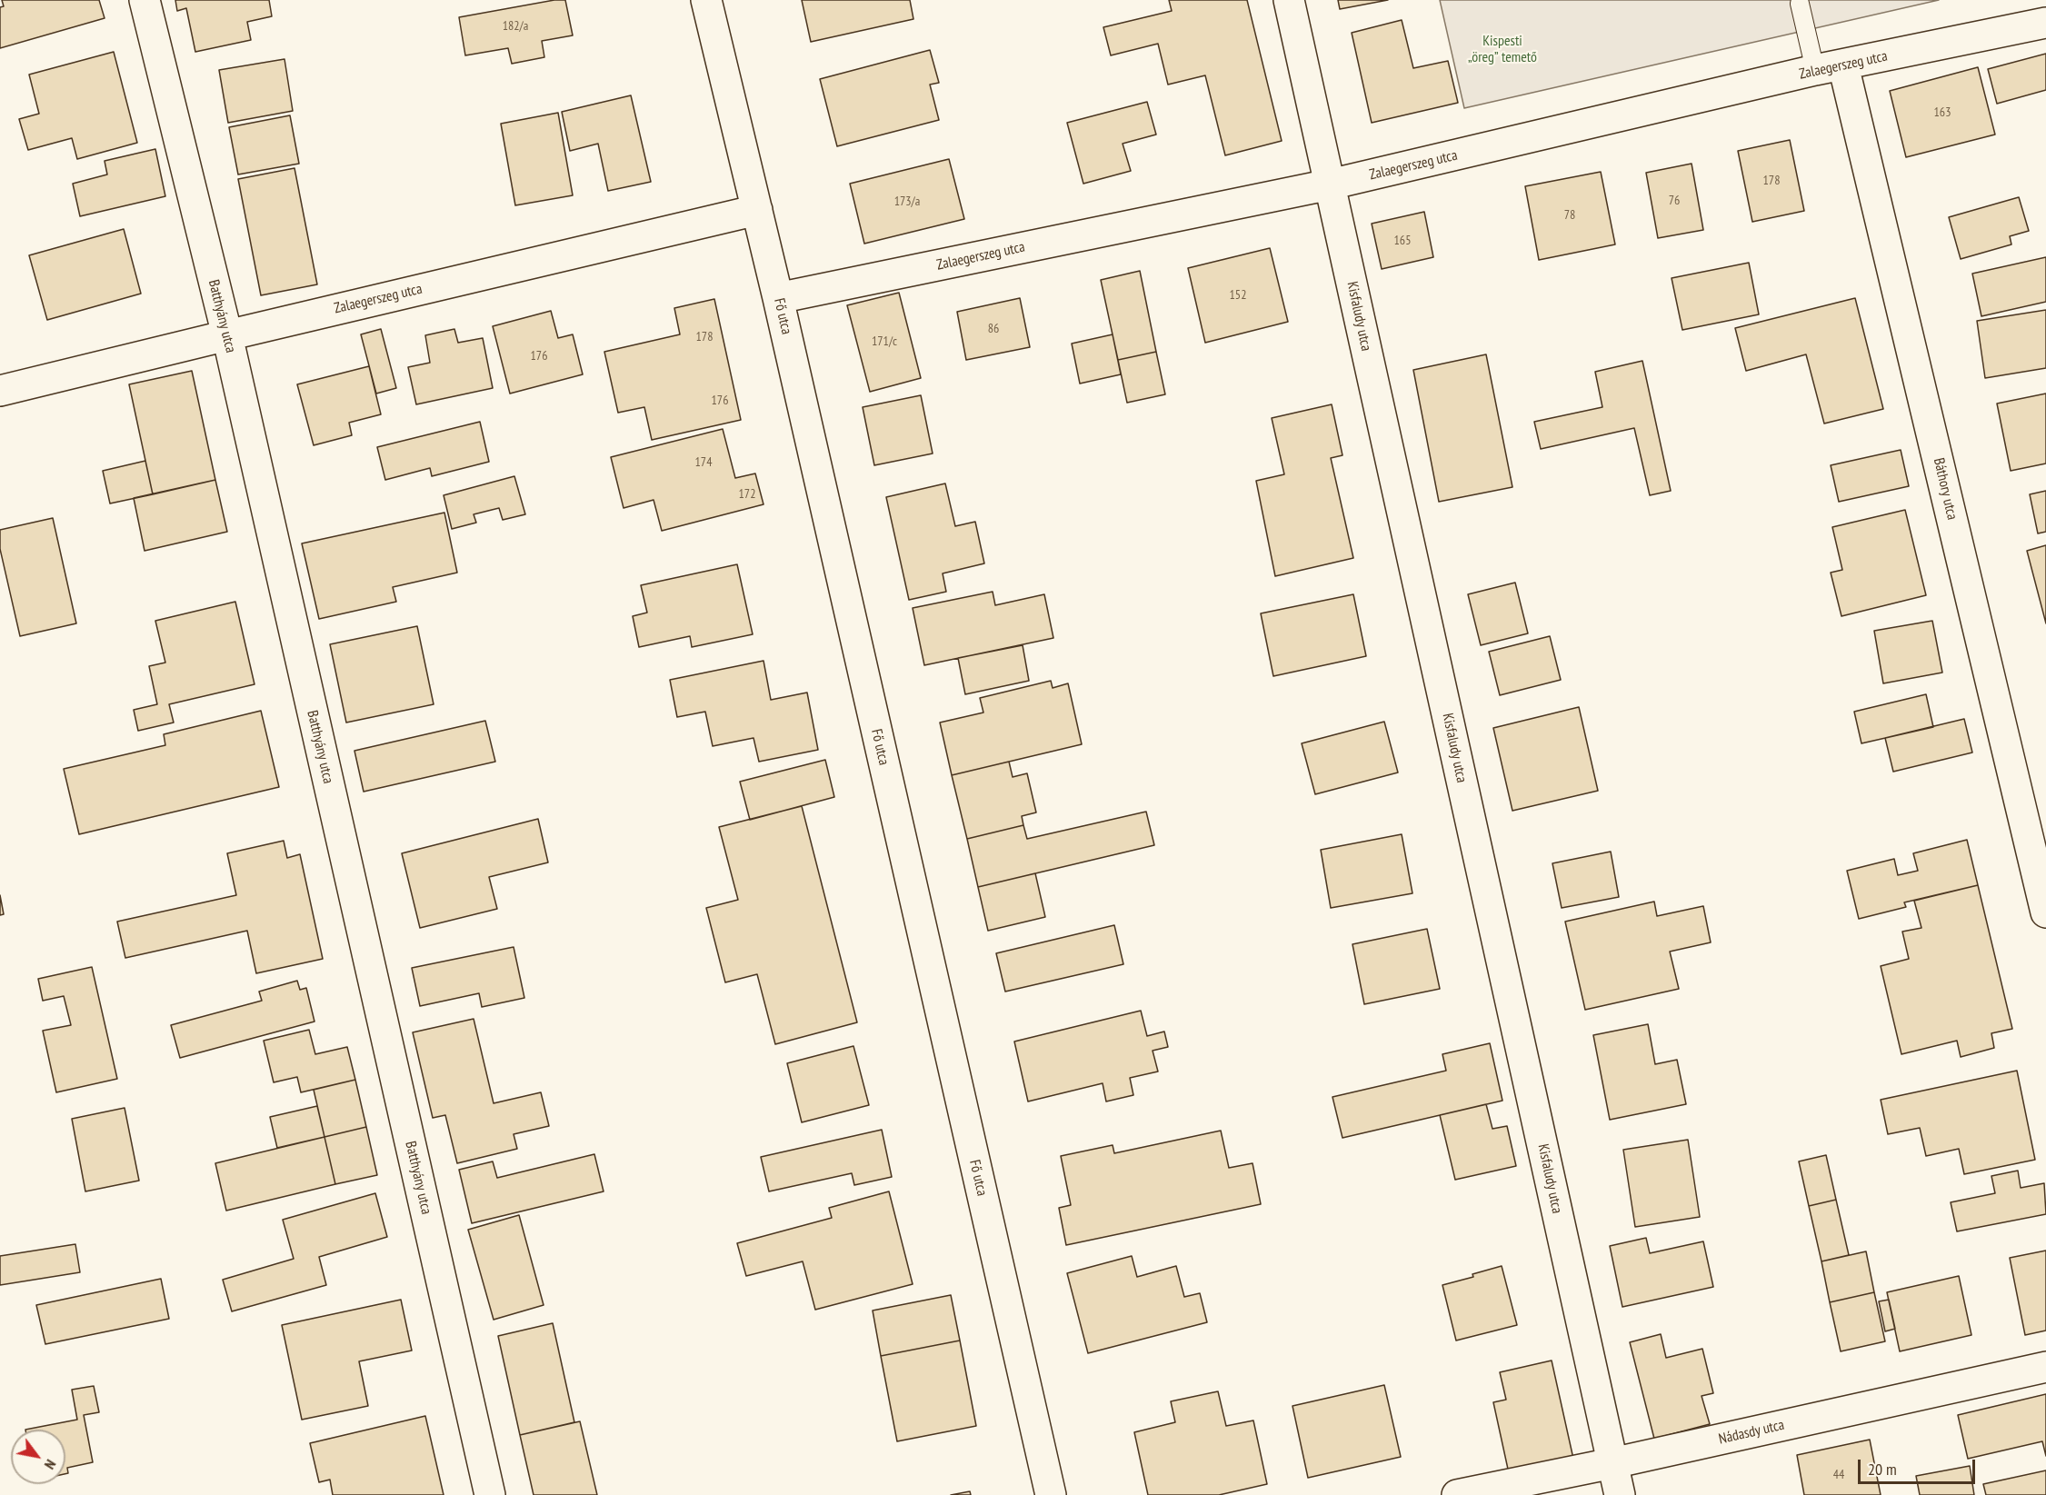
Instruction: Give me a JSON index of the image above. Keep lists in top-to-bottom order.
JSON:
{
  "streets": {
    "street": [
      "Zalaegerszeg utca",
      "Batthyány utca",
      "Fő utca",
      "Kisfaludy utca",
      "Báthory utca",
      "Nádasdy utca"
    ]
  },
  "crossings": [
    ["Zalaegerszeg utca", "Batthyány utca"],
    ["Zalaegerszeg utca", "Fő utca"],
    ["Zalaegerszeg utca", "Kisfaludy utca"],
    ["Zalaegerszeg utca", "Báthory utca"],
    ["Kisfaludy utca", "Nádasdy utca"]
  ],
  "parks": ["Kispesti „öreg” temető"],
  "house_numbers": [
    "182/a",
    "163",
    "178",
    "76",
    "173/a",
    "78",
    "165",
    "152",
    "86",
    "178",
    "171/c",
    "176",
    "176",
    "174",
    "172",
    "44"
  ],
  "scale_bar": "20 m",
  "north": "bottom right"
}
